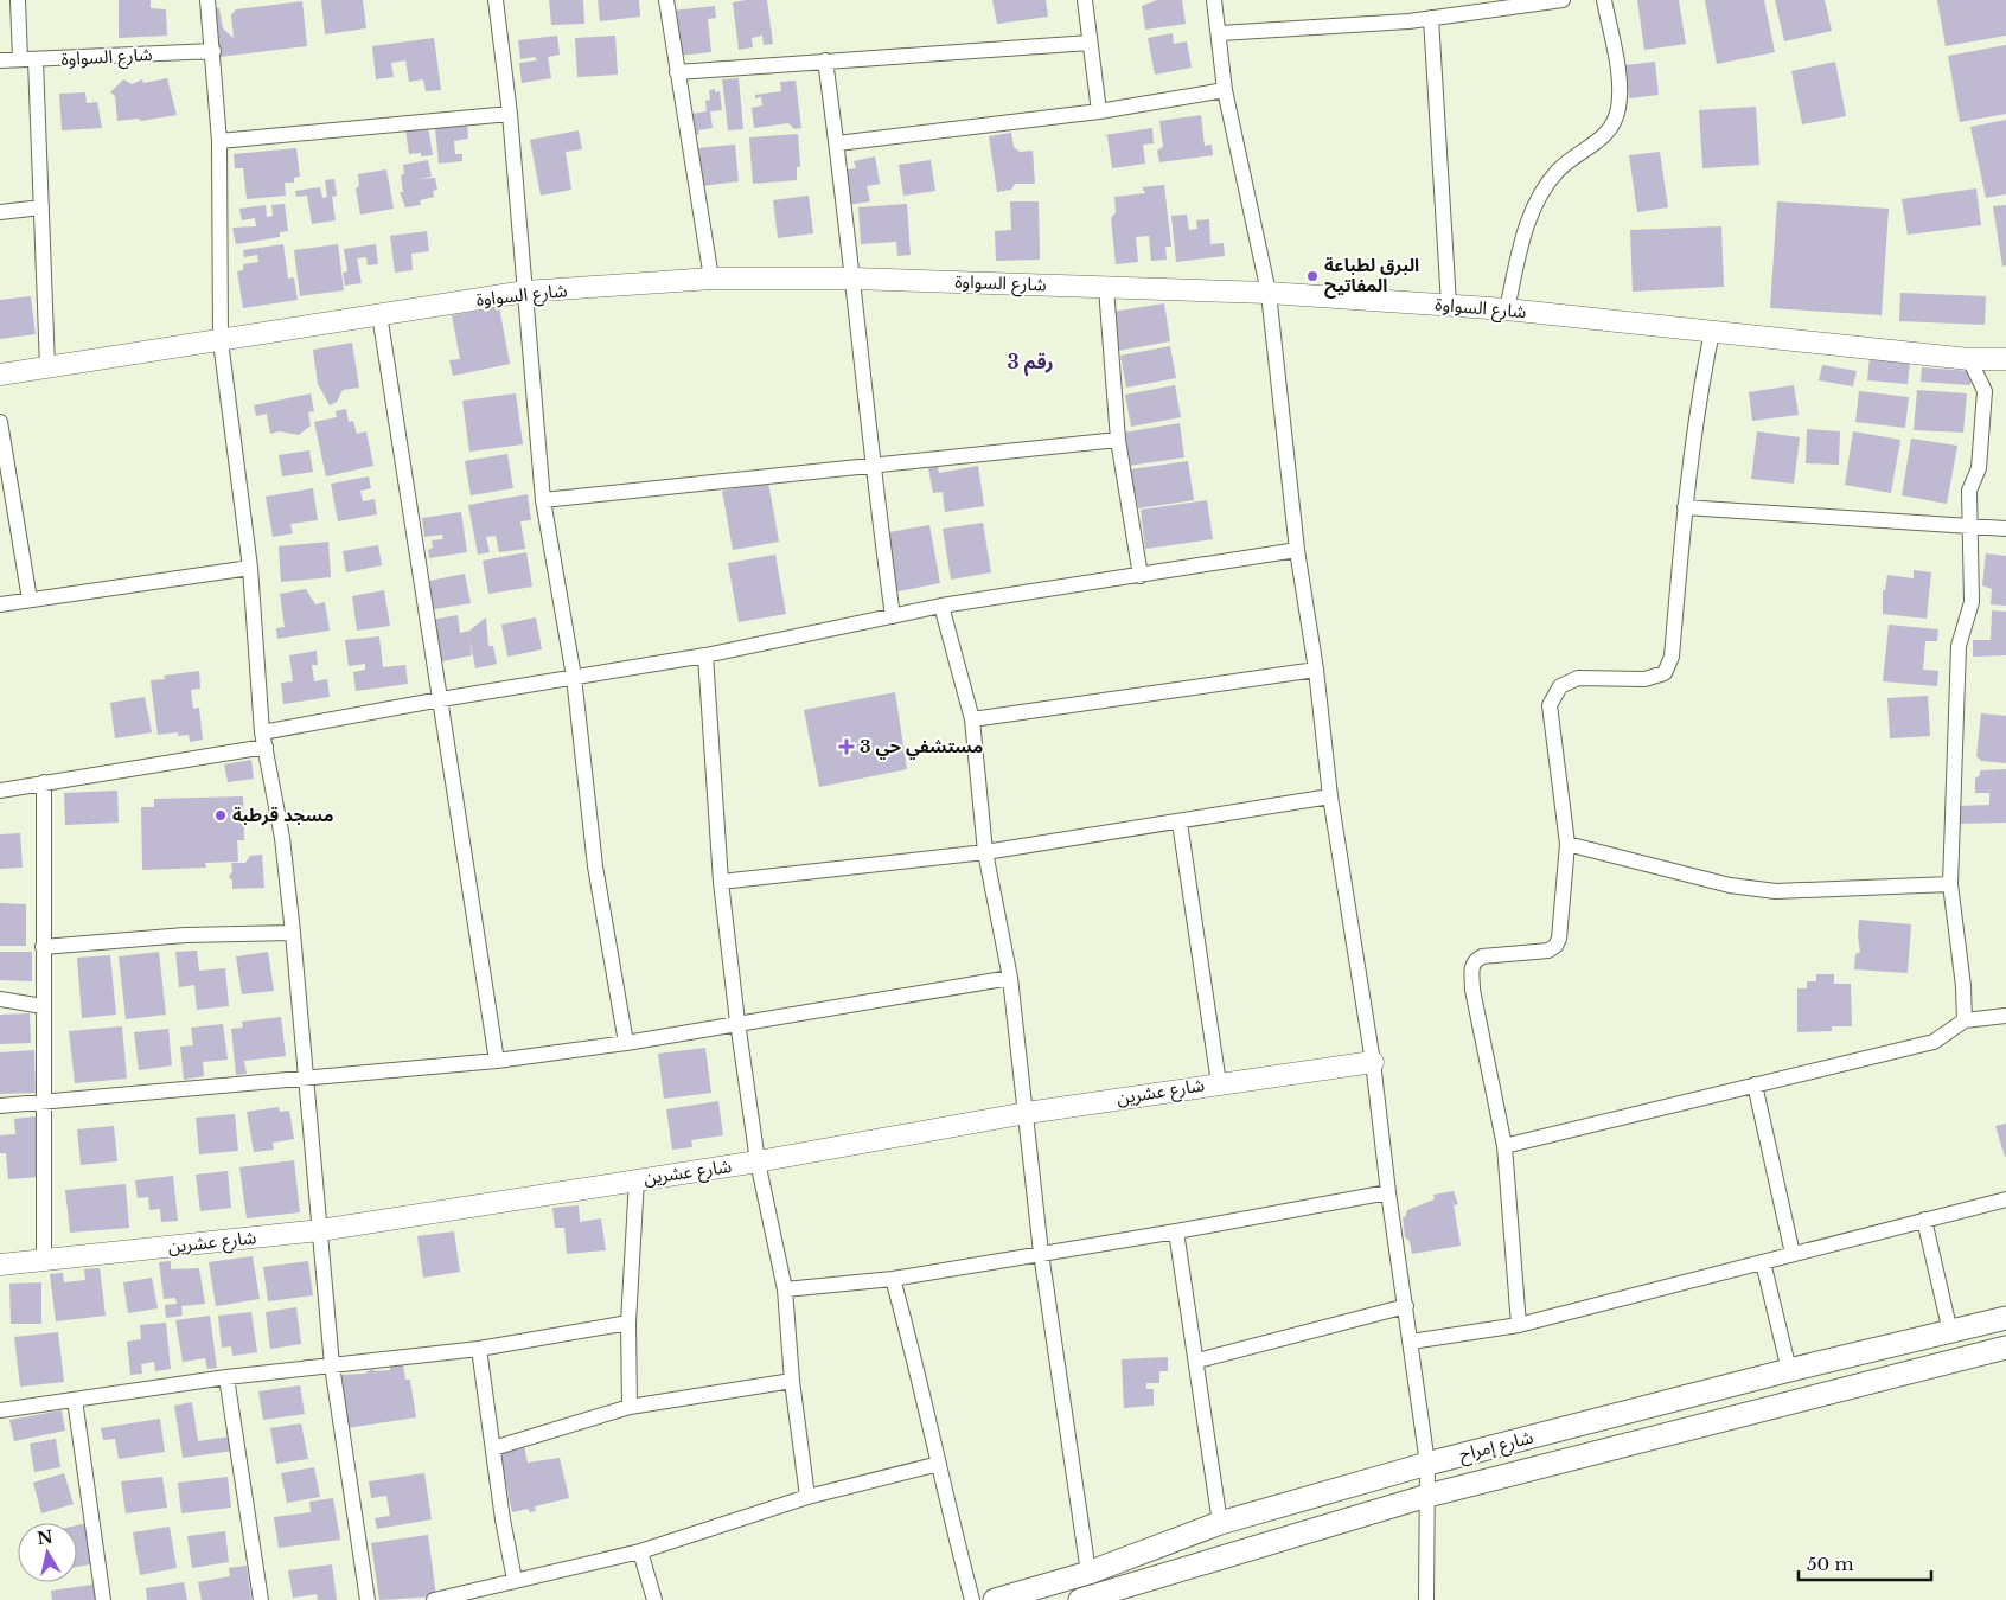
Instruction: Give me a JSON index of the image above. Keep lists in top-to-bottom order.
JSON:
{
  "streets": {
    "main road": ["شارع إمراح"],
    "street": ["شارع السواوة", "شارع عشرين"]
  },
  "districts": ["رقم 3"],
  "places": {
    "other": ["البرق لطباعة المفاتيح", "مسجد قرطبة"],
    "health": ["مستشفي حي 3"]
  },
  "scale_bar": "50 m",
  "north": "top"
}
